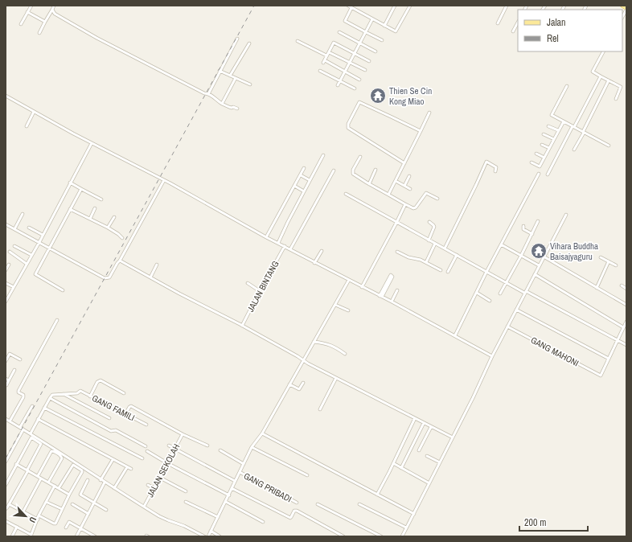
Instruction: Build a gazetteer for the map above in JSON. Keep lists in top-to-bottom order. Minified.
{"streets":{"street":["JALAN BINTANG","GANG MAHONI","GANG FAMILI","JALAN SEKOLAH","GANG PRIBADI"]},"places":{"temple":["Thien Se Cin Kong Miao","Vihara Buddha Baisajyaguru"]},"legend":["Jalan","Rel"],"scale_bar":"200 m","north":"bottom right"}
